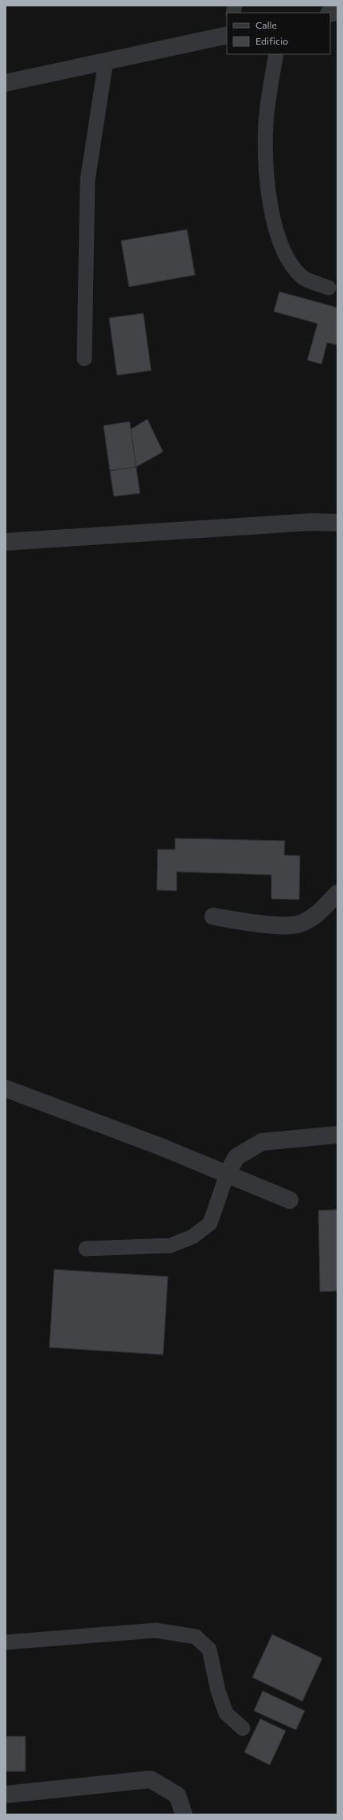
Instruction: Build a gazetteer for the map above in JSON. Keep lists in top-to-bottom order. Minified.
{"legend":["Calle","Edificio"]}
